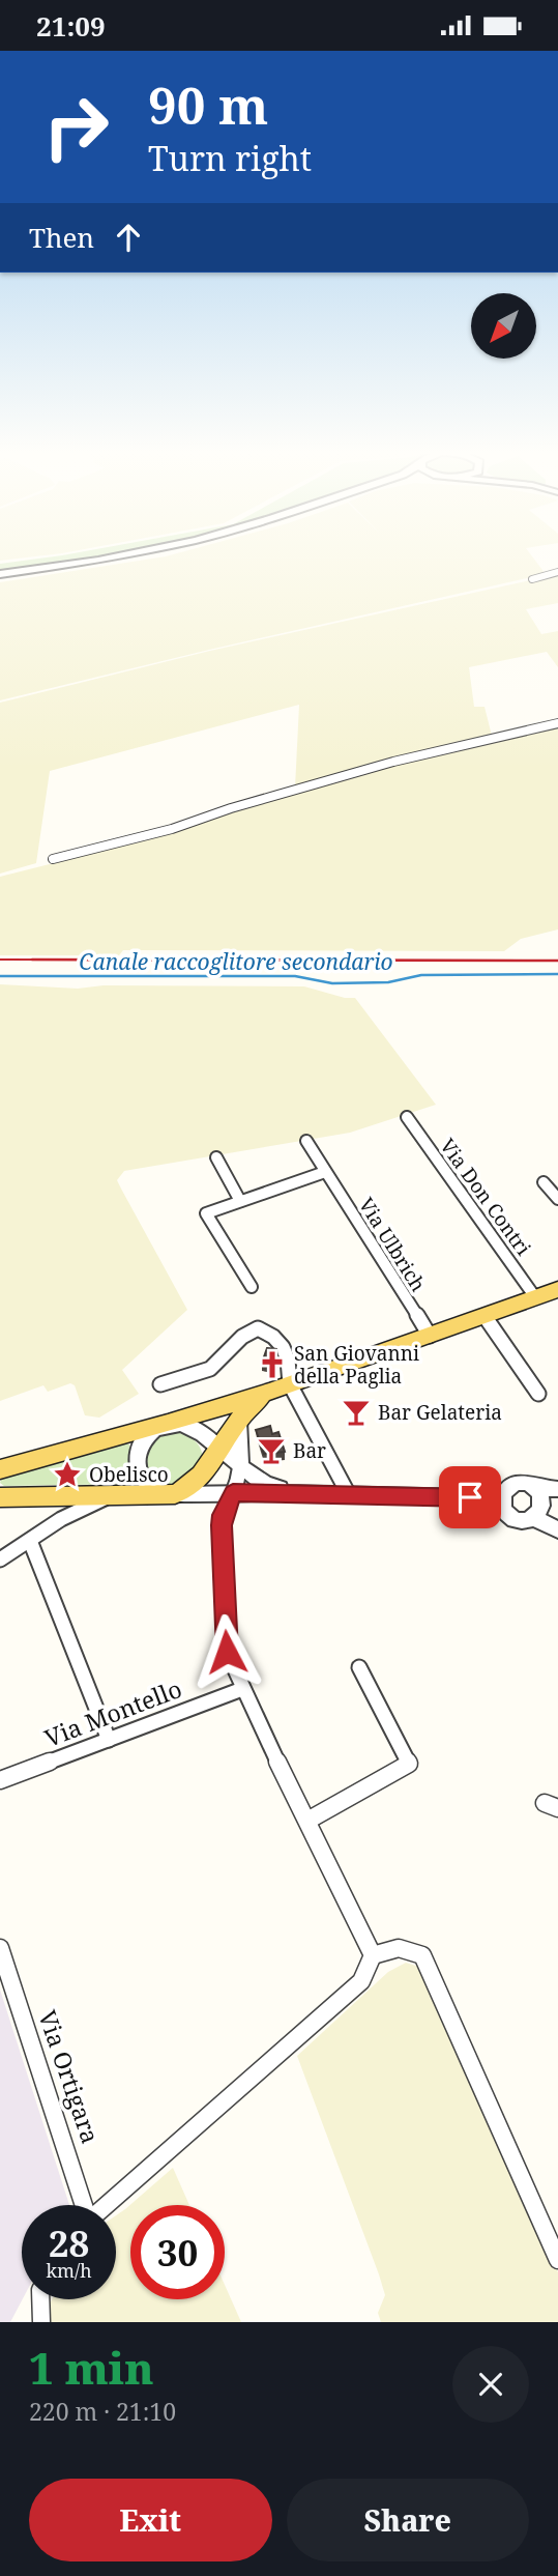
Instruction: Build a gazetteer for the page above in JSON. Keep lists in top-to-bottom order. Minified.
{"streets":{"street":["Via Don Contri","Via Ulbrich","Via Montello","Via Ortigara"]},"water":["Canale raccoglitore secondario"],"places":{"church":["San Giovanni della Paglia"],"bar":["Bar Gelateria","Bar"],"place":["Obelisco"]},"north":"bottom left","page":{"status":"21:09","turn":["90 m","Turn right"],"then":"Then","speed":"28 km/h","limit":"30","heading":["1 min","220 m · 21:10"],"buttons":["Exit","Share"]}}
